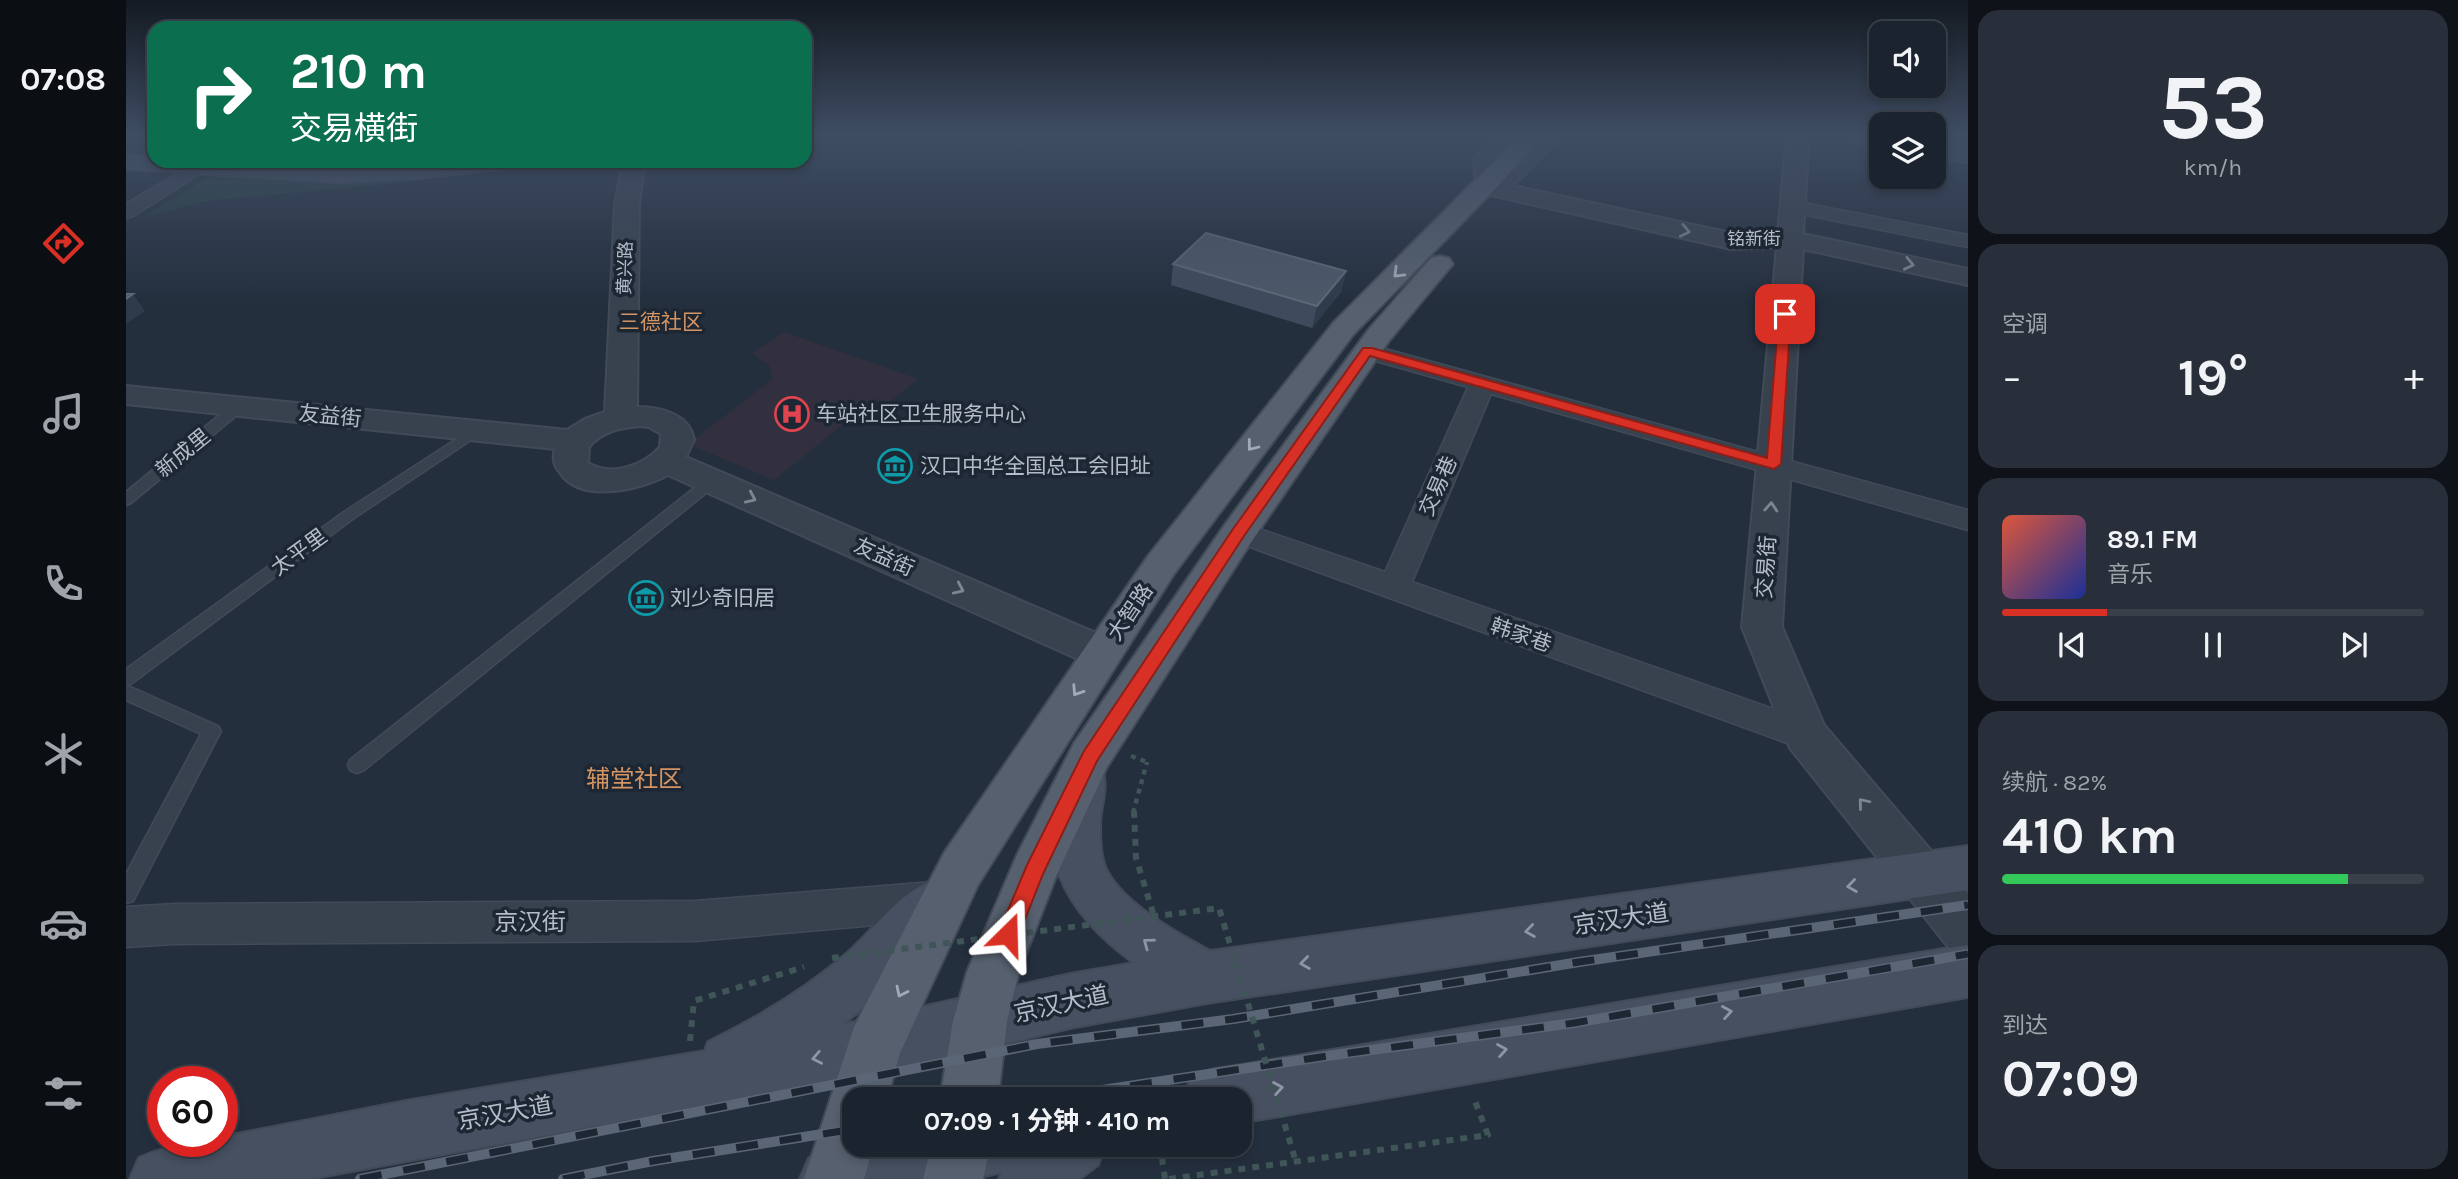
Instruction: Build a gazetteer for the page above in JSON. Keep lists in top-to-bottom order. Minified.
{"streets":{"main road":["大智路","京汉大道"],"street":["铭新街","黄兴路","友益街","交易巷","交易街","韩家巷","京汉街"],"lane":["新成里","太平里"]},"crossings":[["铭新街","交易街"],["黄兴路","友益街"],["友益街","新成里"],["友益街","太平里"],["友益街","大智路"],["交易巷","韩家巷"],["交易街","韩家巷"],["交易街","京汉大道"],["大智路","韩家巷"],["大智路","京汉大道"]],"one_way":["友益街","交易街"],"districts":["三德社区","辅堂社区"],"places":{"hospital":["车站社区卫生服务中心"],"museum":["汉口中华全国总工会旧址","刘少奇旧居"]},"page":{"tabs":"07:08","tile":[["53","km/h"],"空调",["续航 · 82%","410 km"],["到达","07:09"]],"turn":["210 m","交易横街"],"heat":["−","19°","+"],"song":["89.1 FM","音乐"],"limit":"60","trip":"07:09 · 1 分钟 · 410 m"}}
